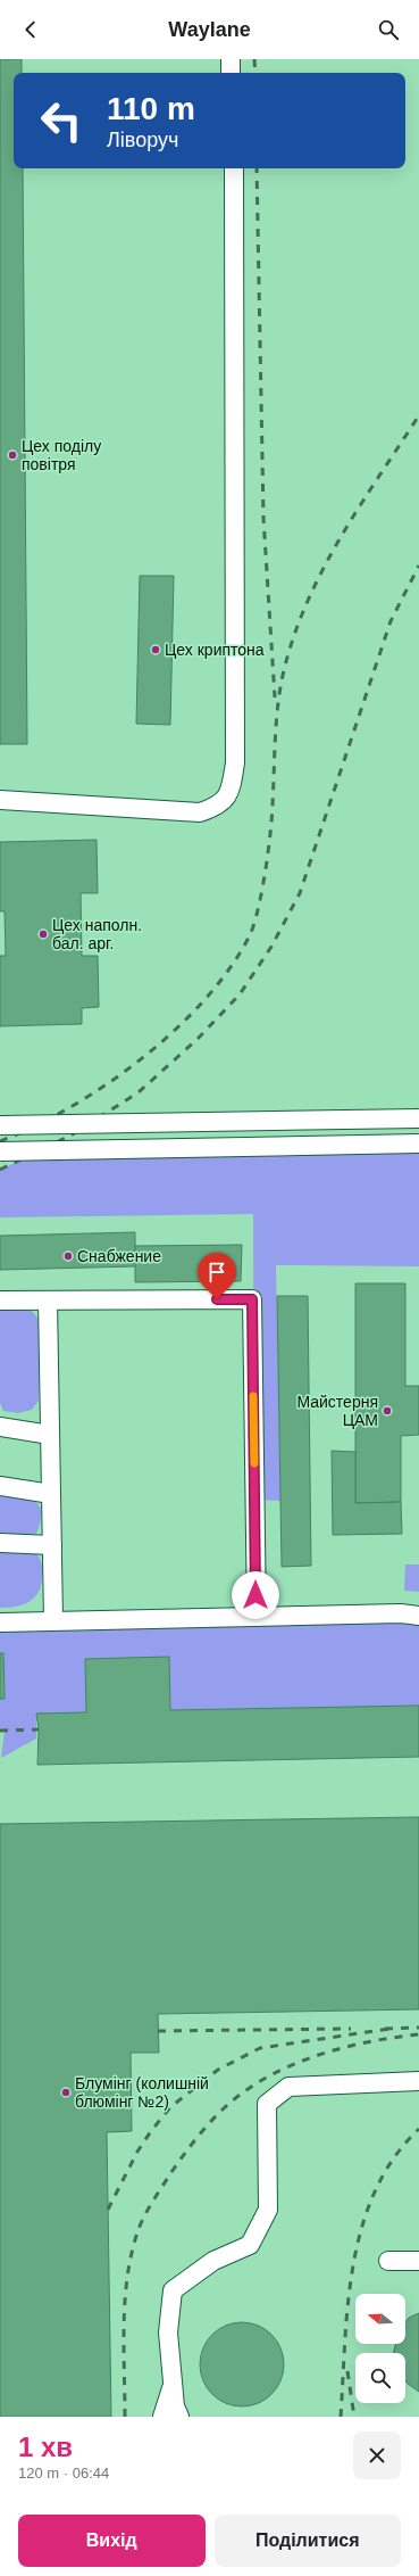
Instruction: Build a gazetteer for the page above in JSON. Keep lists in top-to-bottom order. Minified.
{"places":["Цех поділу повітря","Цех криптона","Цех наполн. бал. арг.","Снабжение","Майстерня ЦАМ","Блумінг (колишній блюмінг №2)"],"north":"left","page":{"header":"Waylane","turn":["110 m","Ліворуч"],"heading":["1 хв","120 m · 06:44"],"buttons":["Вихід","Поділитися"]}}
